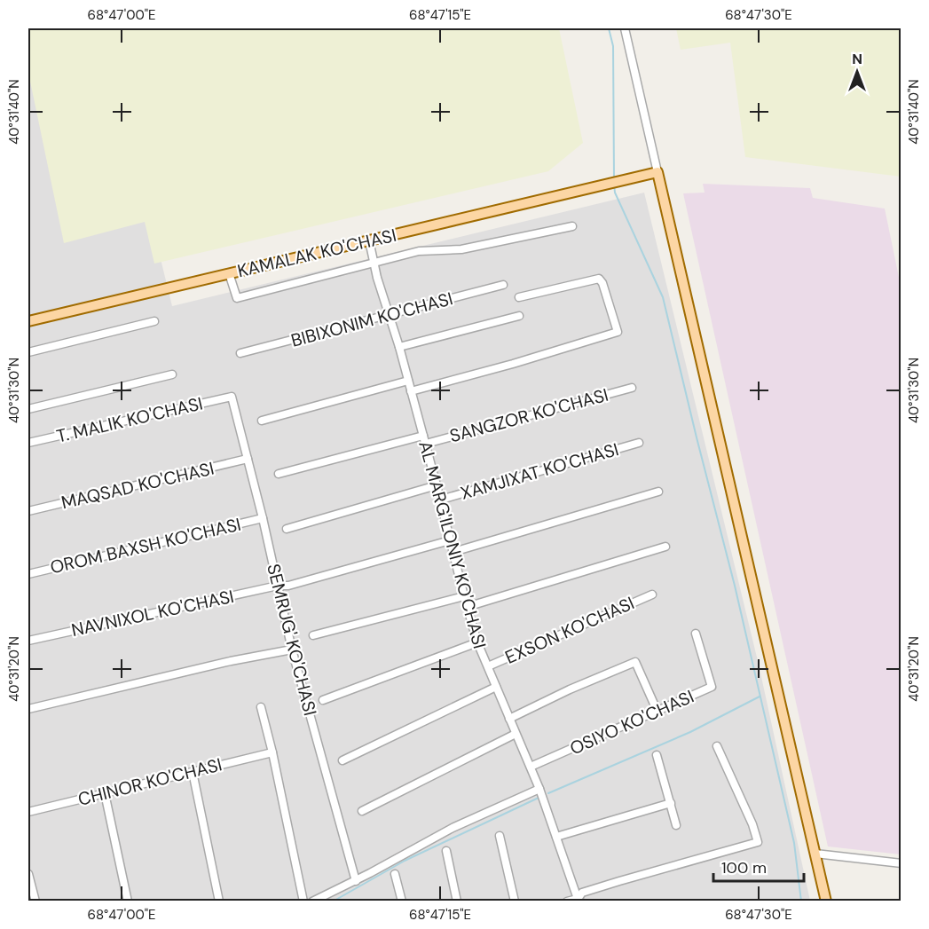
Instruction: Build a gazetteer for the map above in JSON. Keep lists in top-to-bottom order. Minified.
{"streets":{"main road":["KAMALAK KO'CHASI"],"street":["BIBIXONIM KO'CHASI","SANGZOR KO'CHASI","T. MALIK KO'CHASI","XAMJIXAT KO'CHASI","MAQSAD KO'CHASI","AL MARG'ILONIY KO'CHASI","OROM BAXSH KO'CHASI","NAVNIXOL KO'CHASI","EXSON KO'CHASI","SEMRUG' KO'CHASI","OSIYO KO'CHASI","CHINOR KO'CHASI"]},"crossings":[["KAMALAK KO'CHASI","AL MARG'ILONIY KO'CHASI"],["BIBIXONIM KO'CHASI","AL MARG'ILONIY KO'CHASI"],["SANGZOR KO'CHASI","AL MARG'ILONIY KO'CHASI"],["T. MALIK KO'CHASI","SEMRUG' KO'CHASI"],["XAMJIXAT KO'CHASI","AL MARG'ILONIY KO'CHASI"],["MAQSAD KO'CHASI","SEMRUG' KO'CHASI"],["AL MARG'ILONIY KO'CHASI","NAVNIXOL KO'CHASI"],["AL MARG'ILONIY KO'CHASI","EXSON KO'CHASI"],["AL MARG'ILONIY KO'CHASI","OSIYO KO'CHASI"],["OROM BAXSH KO'CHASI","SEMRUG' KO'CHASI"],["NAVNIXOL KO'CHASI","SEMRUG' KO'CHASI"]],"scale_bar":"100 m","north":"top","coordinates":["68°47'00\"E","68°47'15\"E","68°47'30\"E","40°31'40\"N","40°31'30\"N","40°31'20\"N"]}
